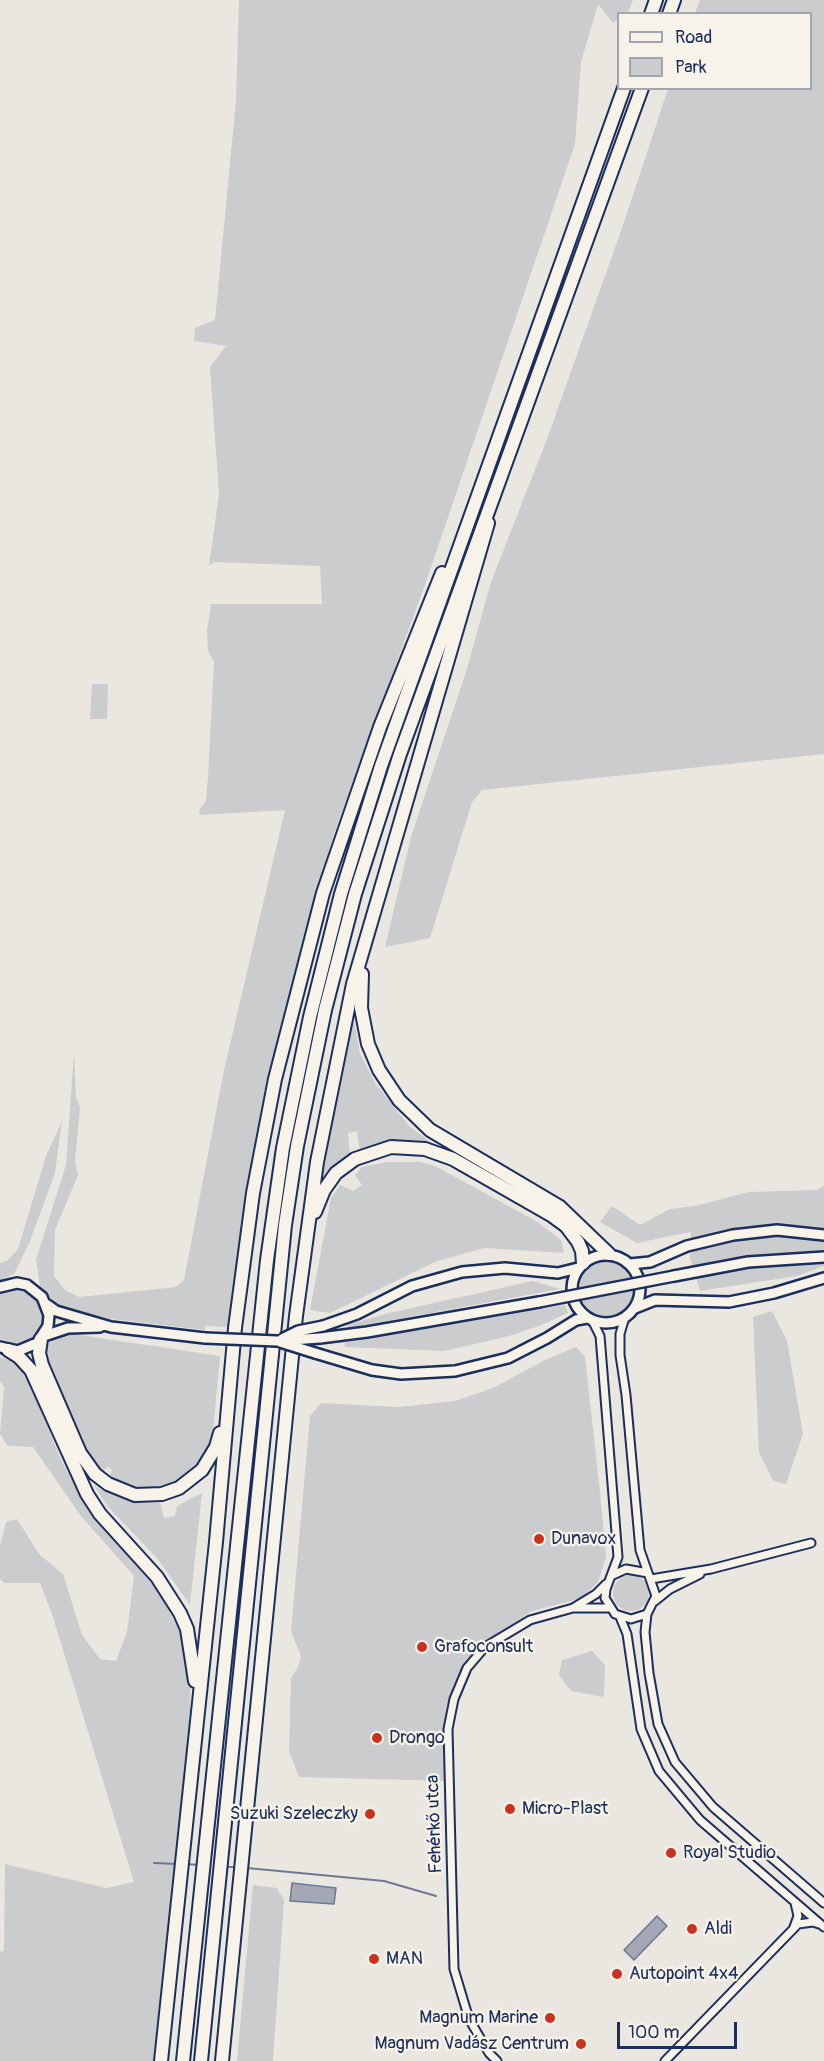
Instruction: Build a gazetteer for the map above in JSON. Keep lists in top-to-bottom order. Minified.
{"streets":{"street":["Fehérkő utca"]},"places":["Dunavox","Grafoconsult","Drongo","Micro-Plast","Suzuki Szeleczky","Royal Studio","Aldi","MAN","Autopoint 4x4","Magnum Marine","Magnum Vadász Centrum"],"legend":["Road","Park"],"scale_bar":"100 m"}
